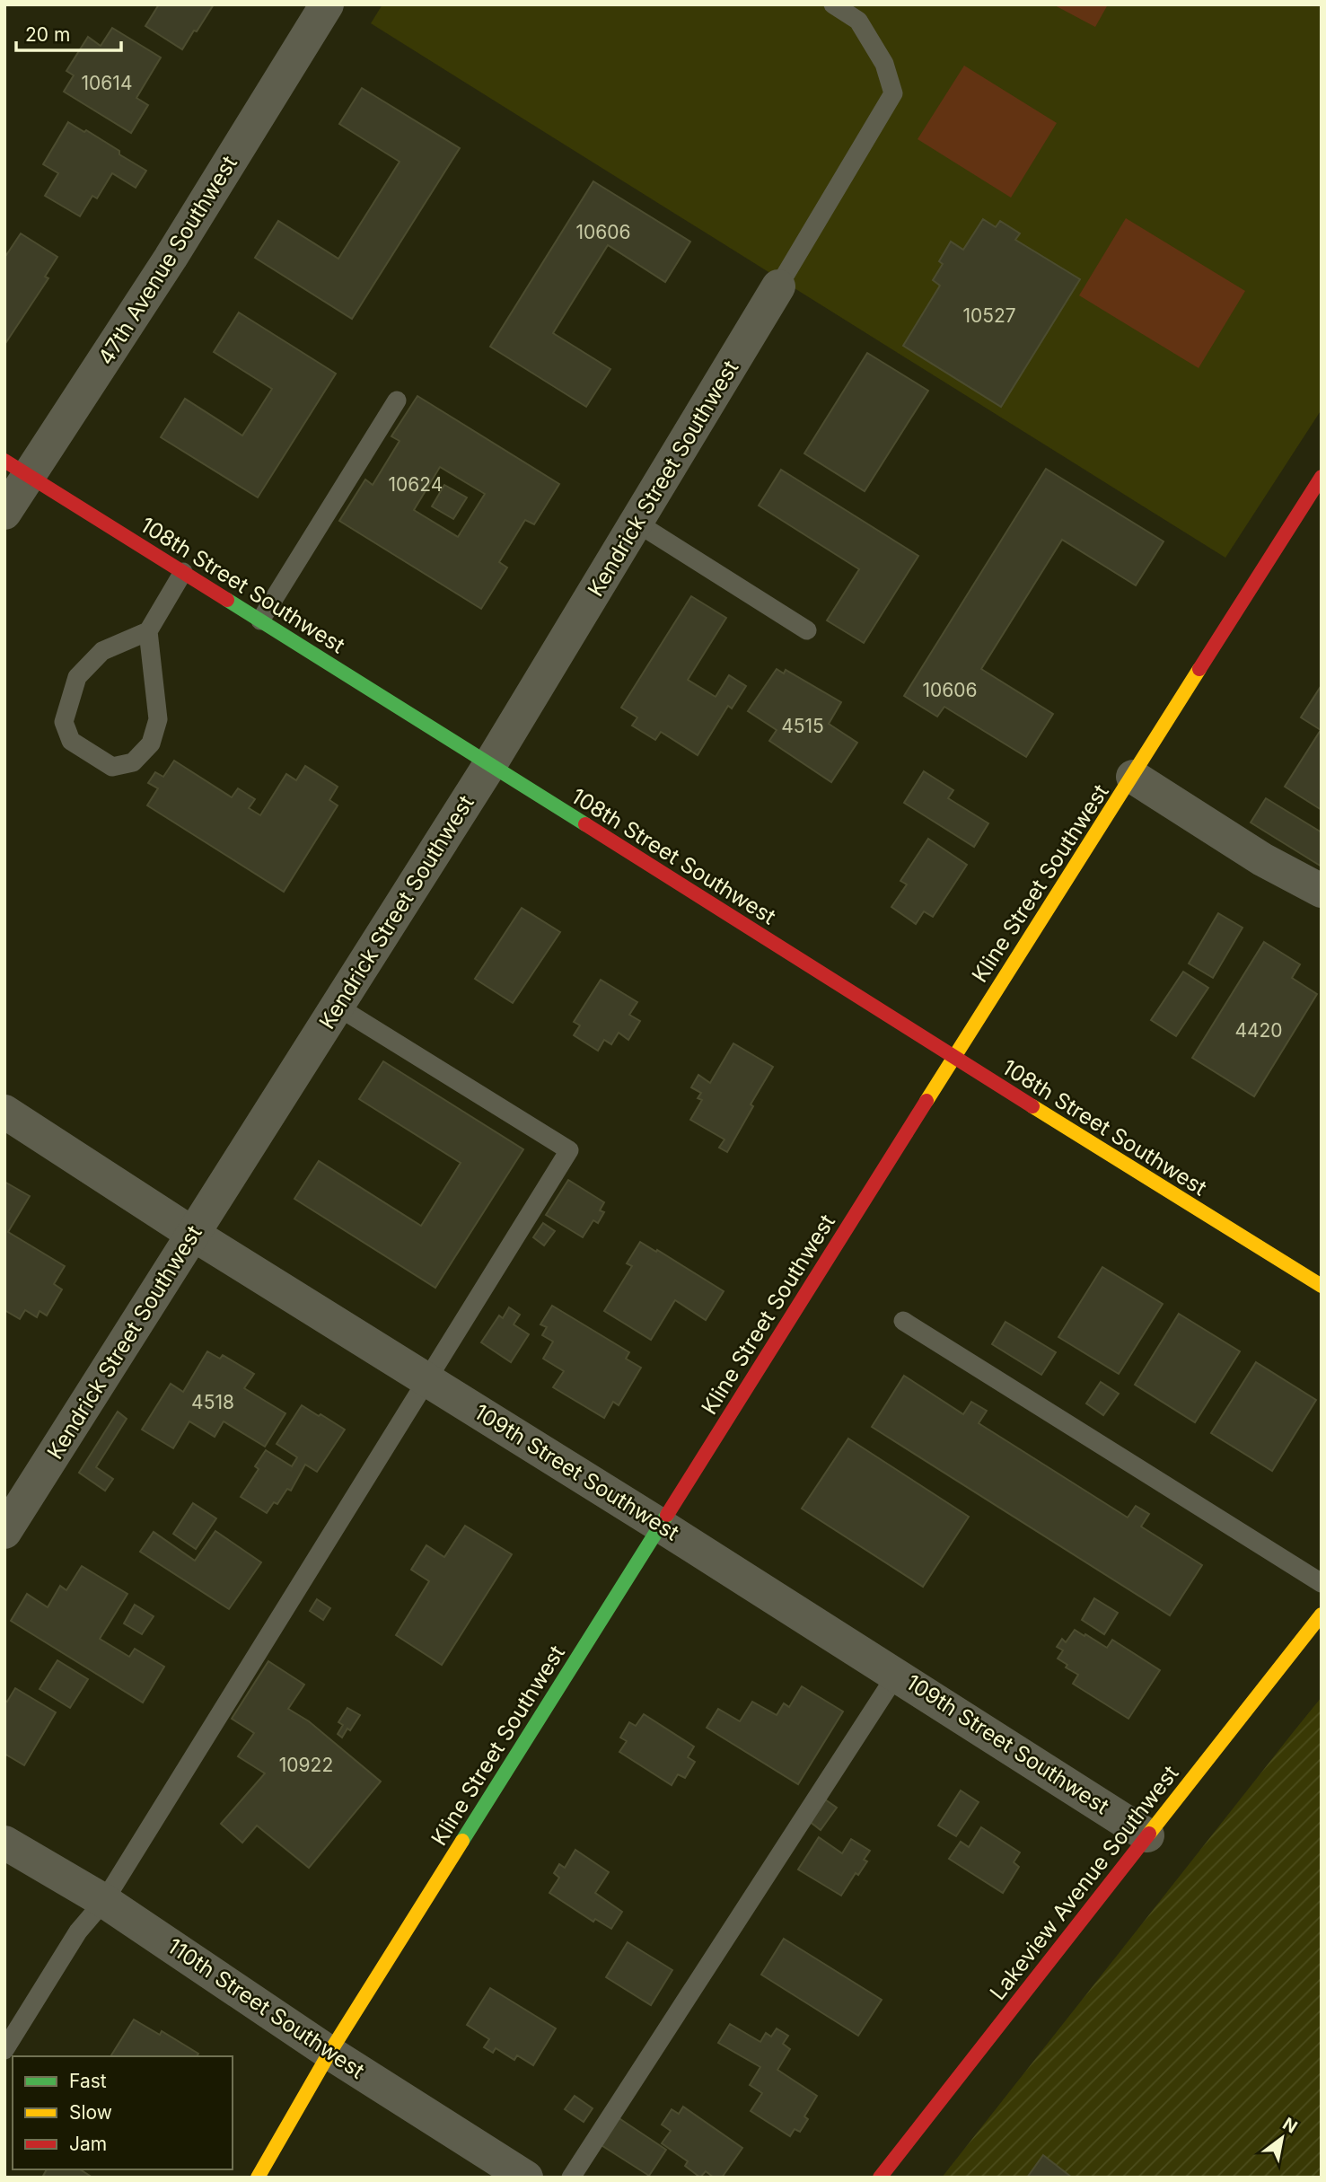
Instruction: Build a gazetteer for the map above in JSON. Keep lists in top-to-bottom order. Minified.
{"streets":{"street":["47th Avenue Southwest","Kendrick Street Southwest","108th Street Southwest","Kline Street Southwest","109th Street Southwest","Lakeview Avenue Southwest","110th Street Southwest"]},"crossings":[["47th Avenue Southwest","108th Street Southwest"],["Kendrick Street Southwest","108th Street Southwest"],["Kendrick Street Southwest","109th Street Southwest"],["108th Street Southwest","Kline Street Southwest"],["Kline Street Southwest","109th Street Southwest"],["Kline Street Southwest","110th Street Southwest"],["109th Street Southwest","Lakeview Avenue Southwest"]],"house_numbers":["10614","10606","10527","10624","10606","4515","4420","4518","10922"],"legend":["Fast","Slow","Jam"],"scale_bar":"20 m","north":"top right"}
